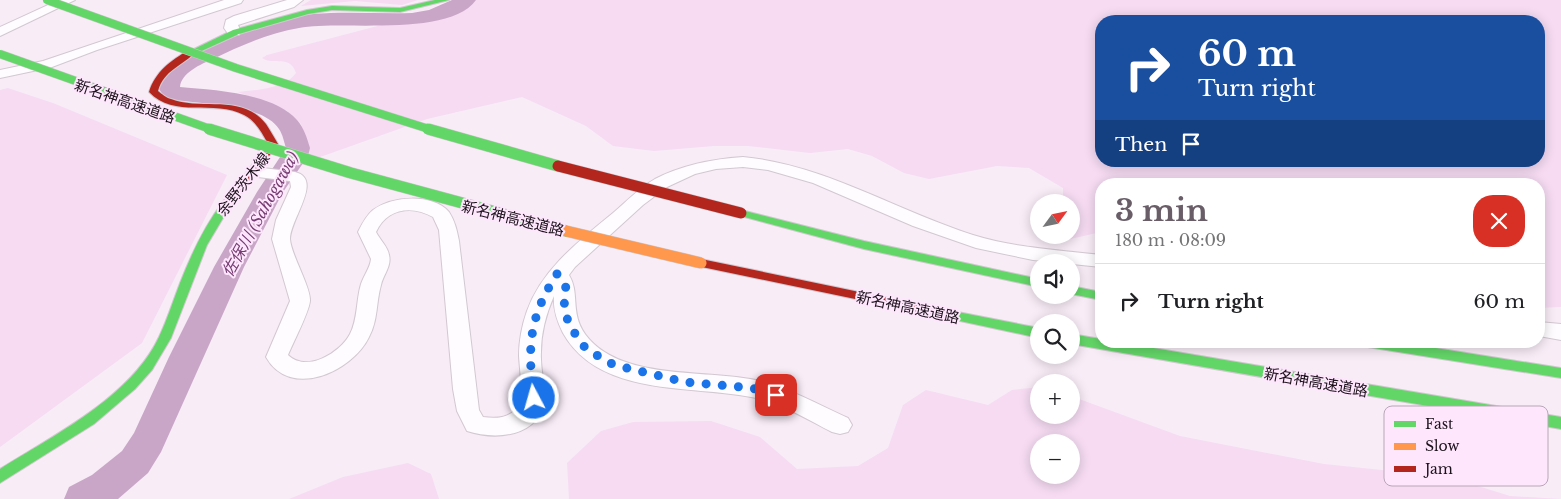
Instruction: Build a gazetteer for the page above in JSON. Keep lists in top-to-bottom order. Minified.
{"streets":{"main road":["新名神高速道路","余野茨木線"]},"water":["佐保川 (Sahogawa)"],"legend":["Fast","Slow","Jam"],"north":"top right","page":{"turn":["60 m","Turn right"],"then":"Then","heading":["3 min","180 m · 08:09"],"map_buttons":["+","−"],"list":[{"name":"Turn right","value":"60 m"}]}}
